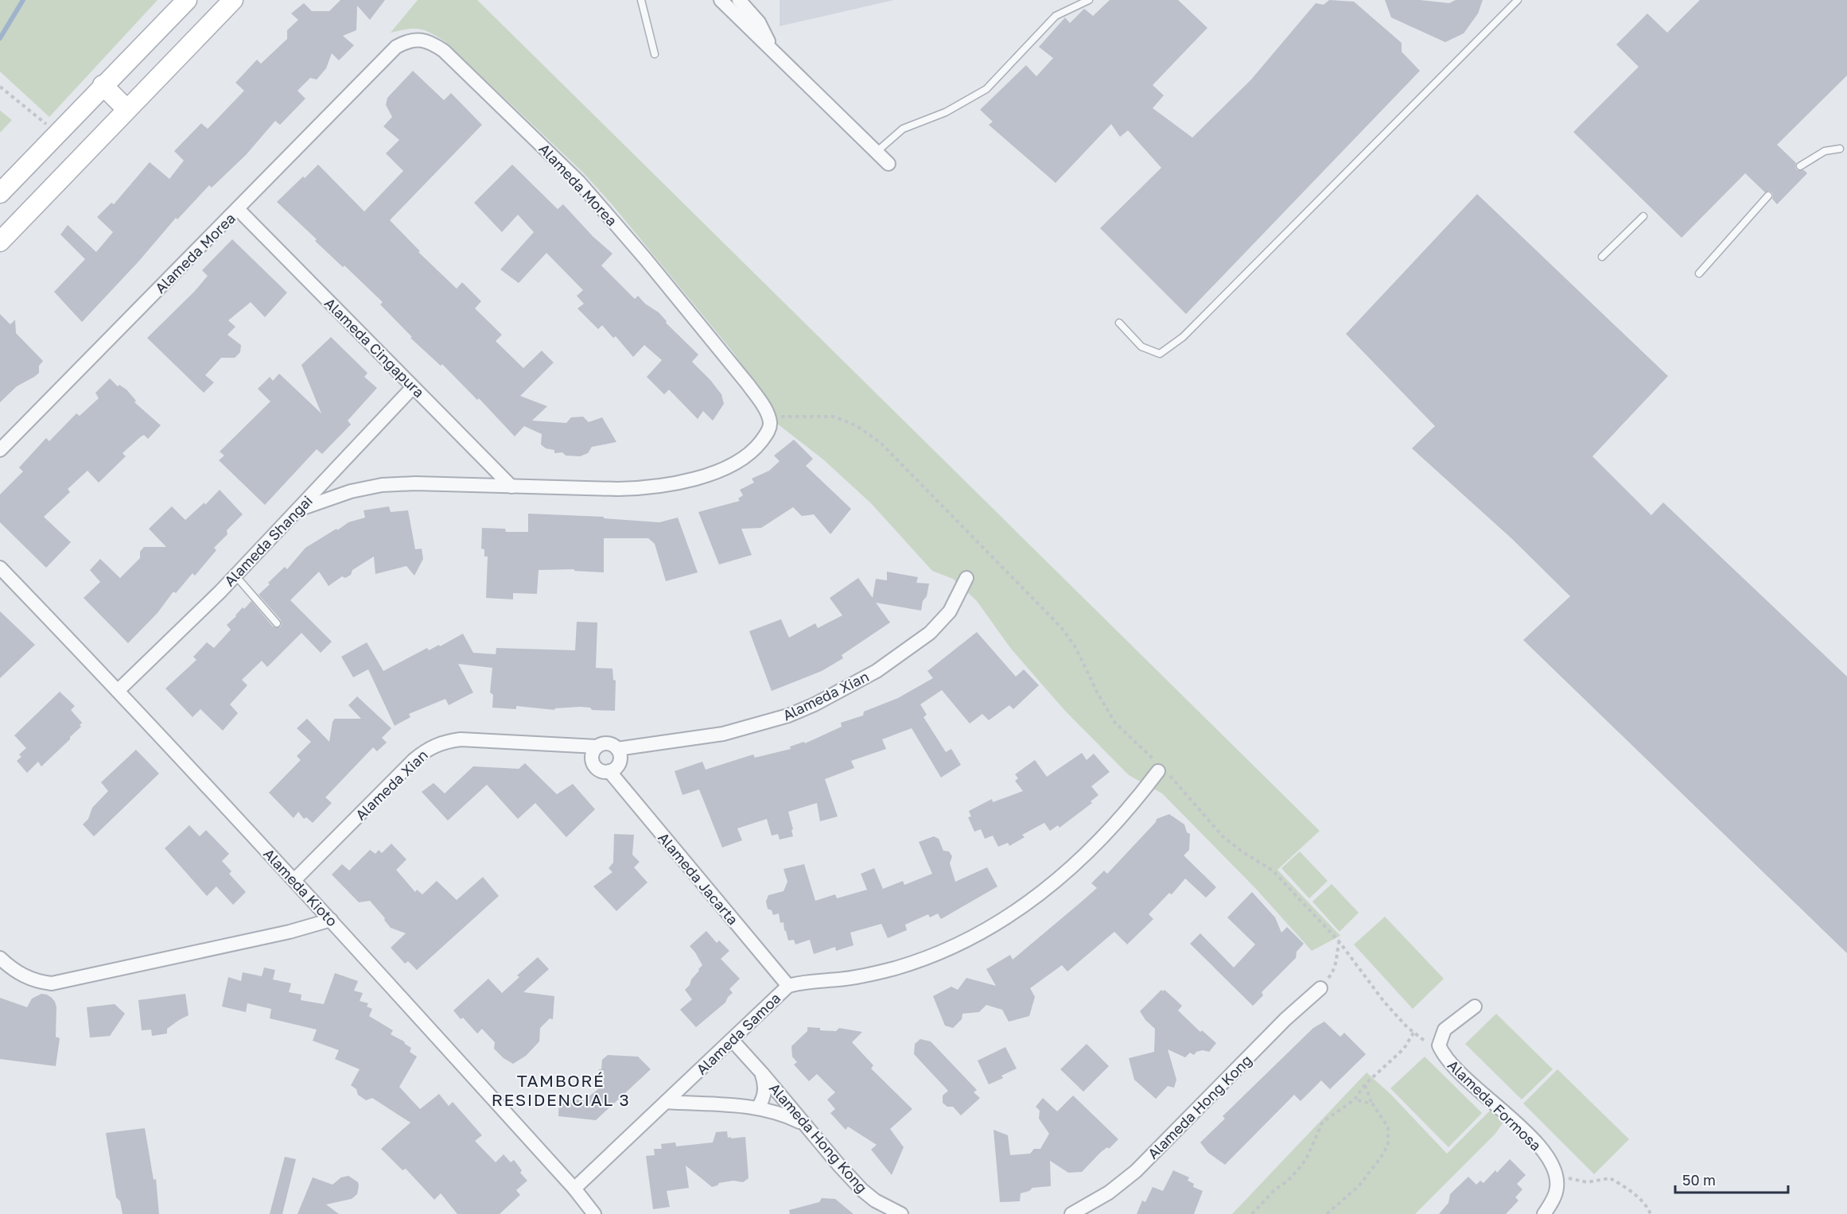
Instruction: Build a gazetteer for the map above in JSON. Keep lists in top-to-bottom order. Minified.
{"streets":{"street":["Alameda Morea","Alameda Cingapura","Alameda Shangai","Alameda Xian","Alameda Jacarta","Alameda Kioto","Alameda Samoa","Alameda Formosa","Alameda Hong Kong"]},"crossings":[["Alameda Morea","Alameda Cingapura"],["Alameda Cingapura","Alameda Shangai"],["Alameda Shangai","Alameda Kioto"],["Alameda Xian","Alameda Jacarta"],["Alameda Xian","Alameda Kioto"],["Alameda Jacarta","Alameda Samoa"],["Alameda Kioto","Alameda Samoa"],["Alameda Samoa","Alameda Hong Kong"]],"districts":["TAMBORÉ RESIDENCIAL 3"],"scale_bar":"50 m"}
